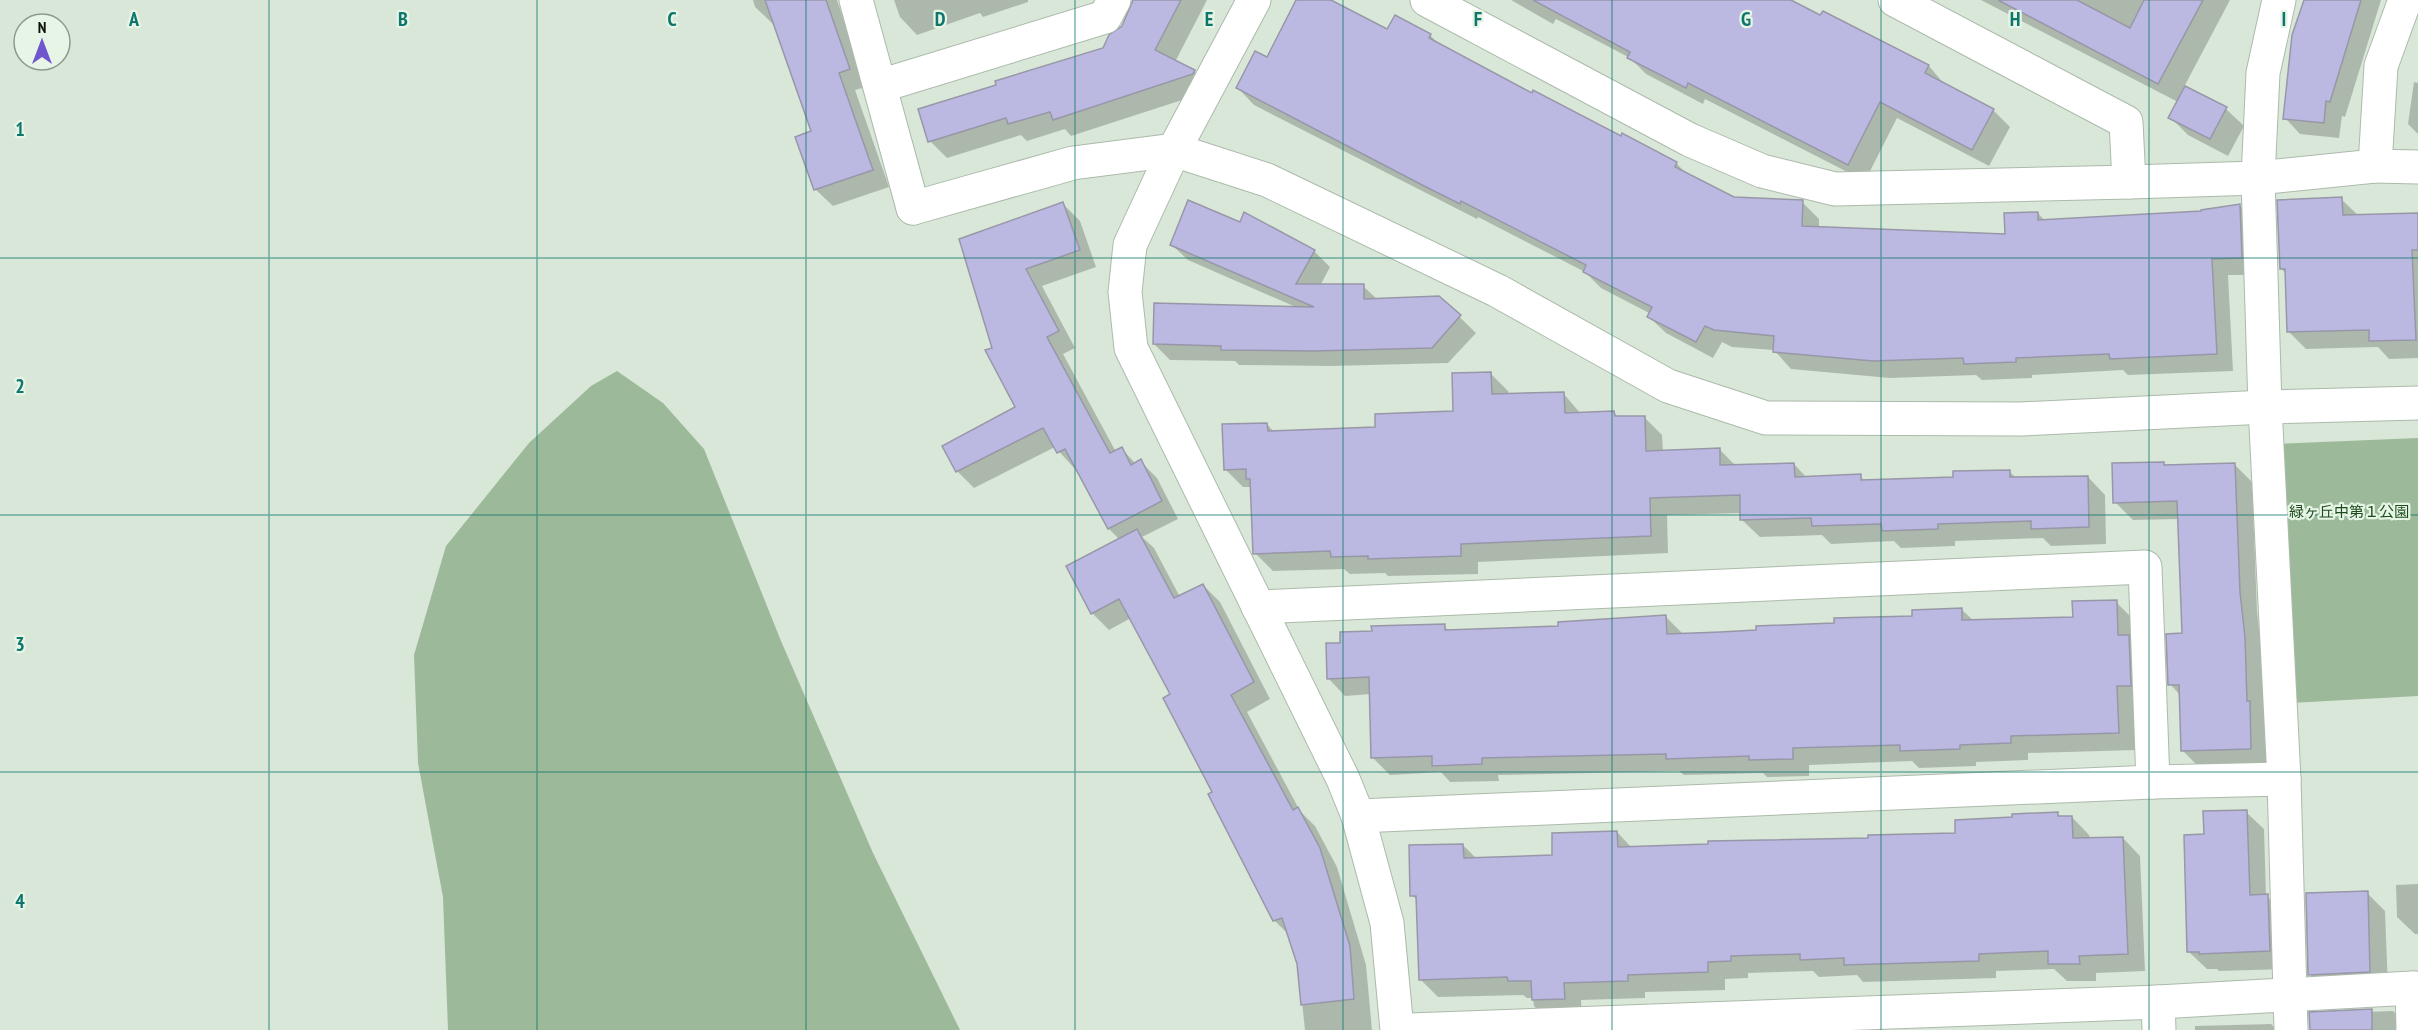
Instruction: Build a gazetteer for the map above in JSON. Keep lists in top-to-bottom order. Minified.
{"parks":["緑ヶ丘中第１公園"],"north":"top","grid":{"columns":["A","B","C","D","E","F","G","H","I"],"rows":["1","2","3","4"]}}
